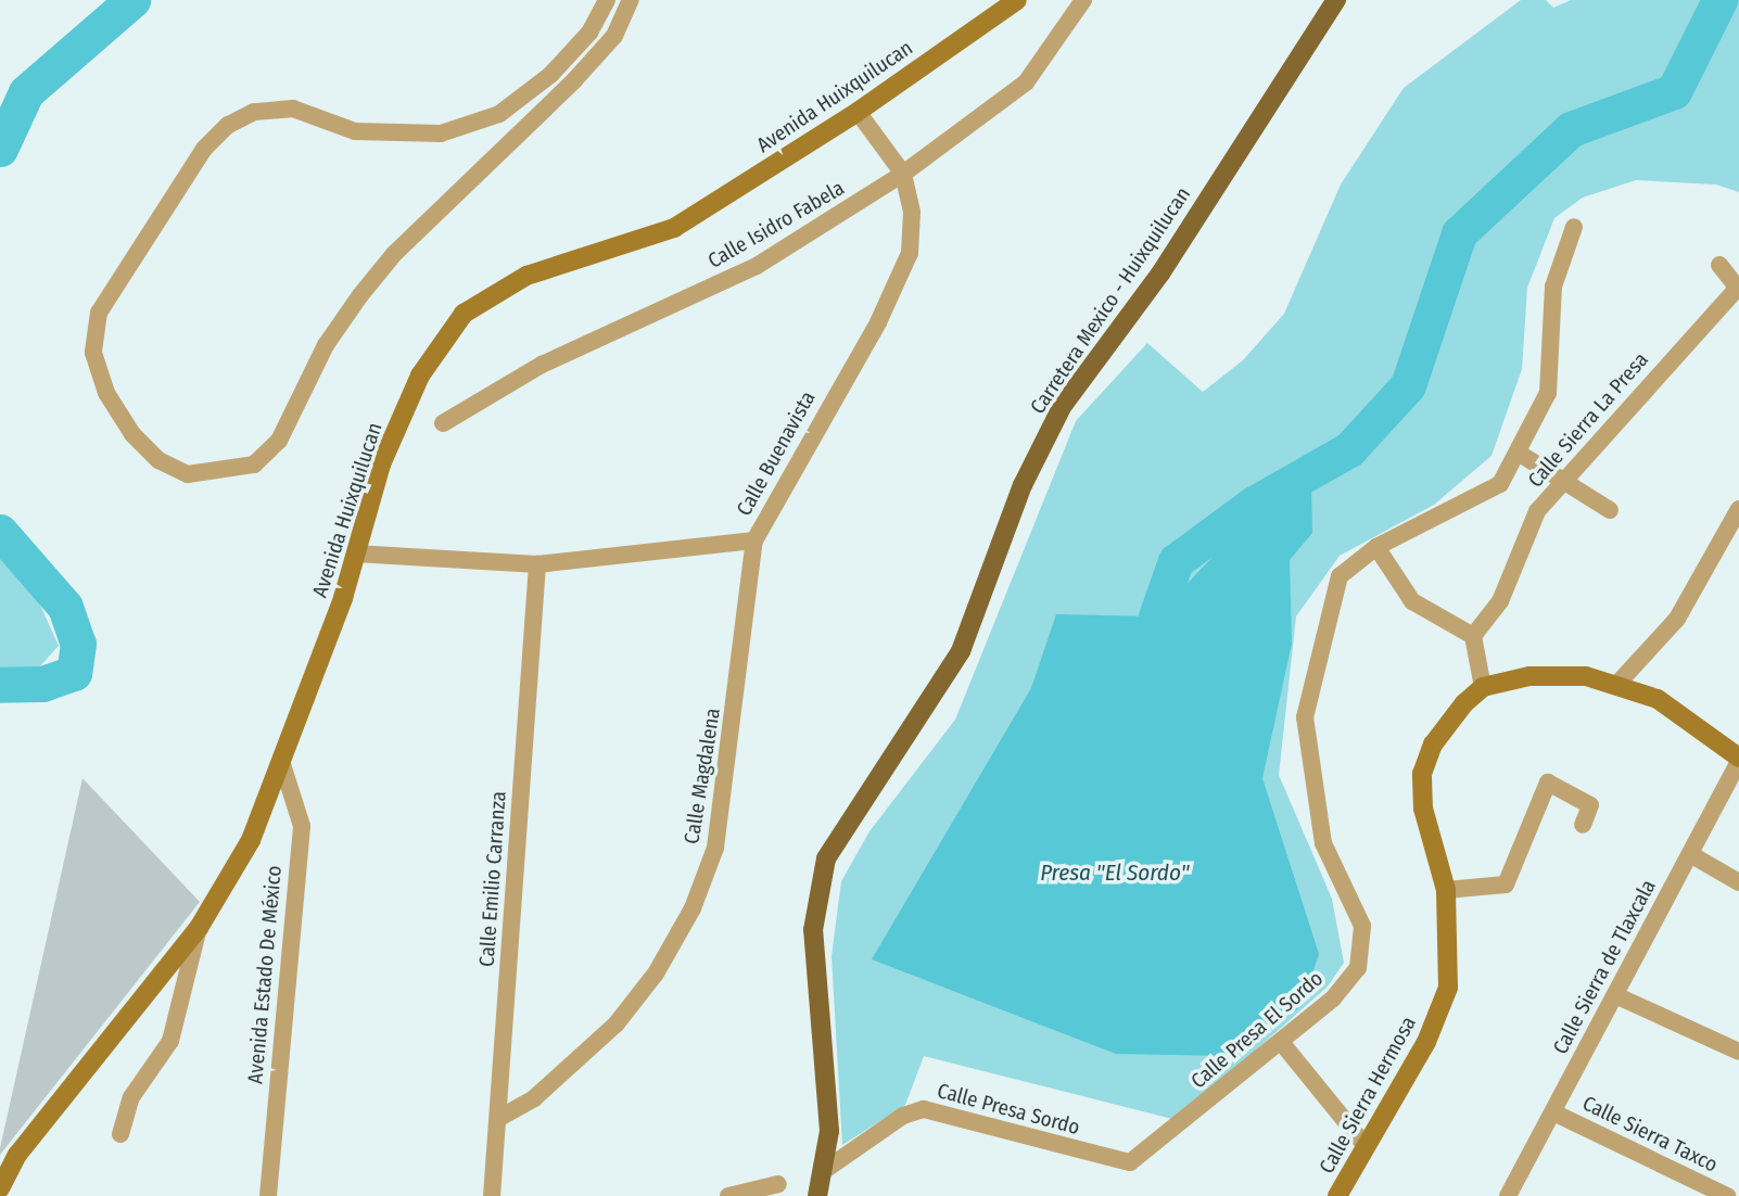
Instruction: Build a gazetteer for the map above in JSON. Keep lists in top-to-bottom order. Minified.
{"streets":{"main road":["Carretera Mexico - Huixquilucan"],"street":["Avenida Huixquilucan","Calle Isidro Fabela","Calle Sierra La Presa","Calle Buenavista","Calle Magdalena","Calle Emilio Carranza","Calle Sierra de Tlaxcala","Avenida Estado De México","Calle Presa El Sordo","Calle Sierra Hermosa","Calle Presa Sordo","Calle Sierra Taxco"]},"crossings":[["Avenida Huixquilucan","Calle Buenavista"],["Avenida Huixquilucan","Avenida Estado De México"],["Calle Isidro Fabela","Calle Buenavista"],["Carretera Mexico - Huixquilucan","Calle Presa Sordo"],["Calle Buenavista","Calle Magdalena"],["Calle Buenavista","Calle Emilio Carranza"],["Calle Magdalena","Calle Emilio Carranza"],["Calle Sierra de Tlaxcala","Calle Sierra Taxco"],["Calle Presa El Sordo","Calle Presa Sordo"]],"water":["Presa \"El Sordo\""]}
